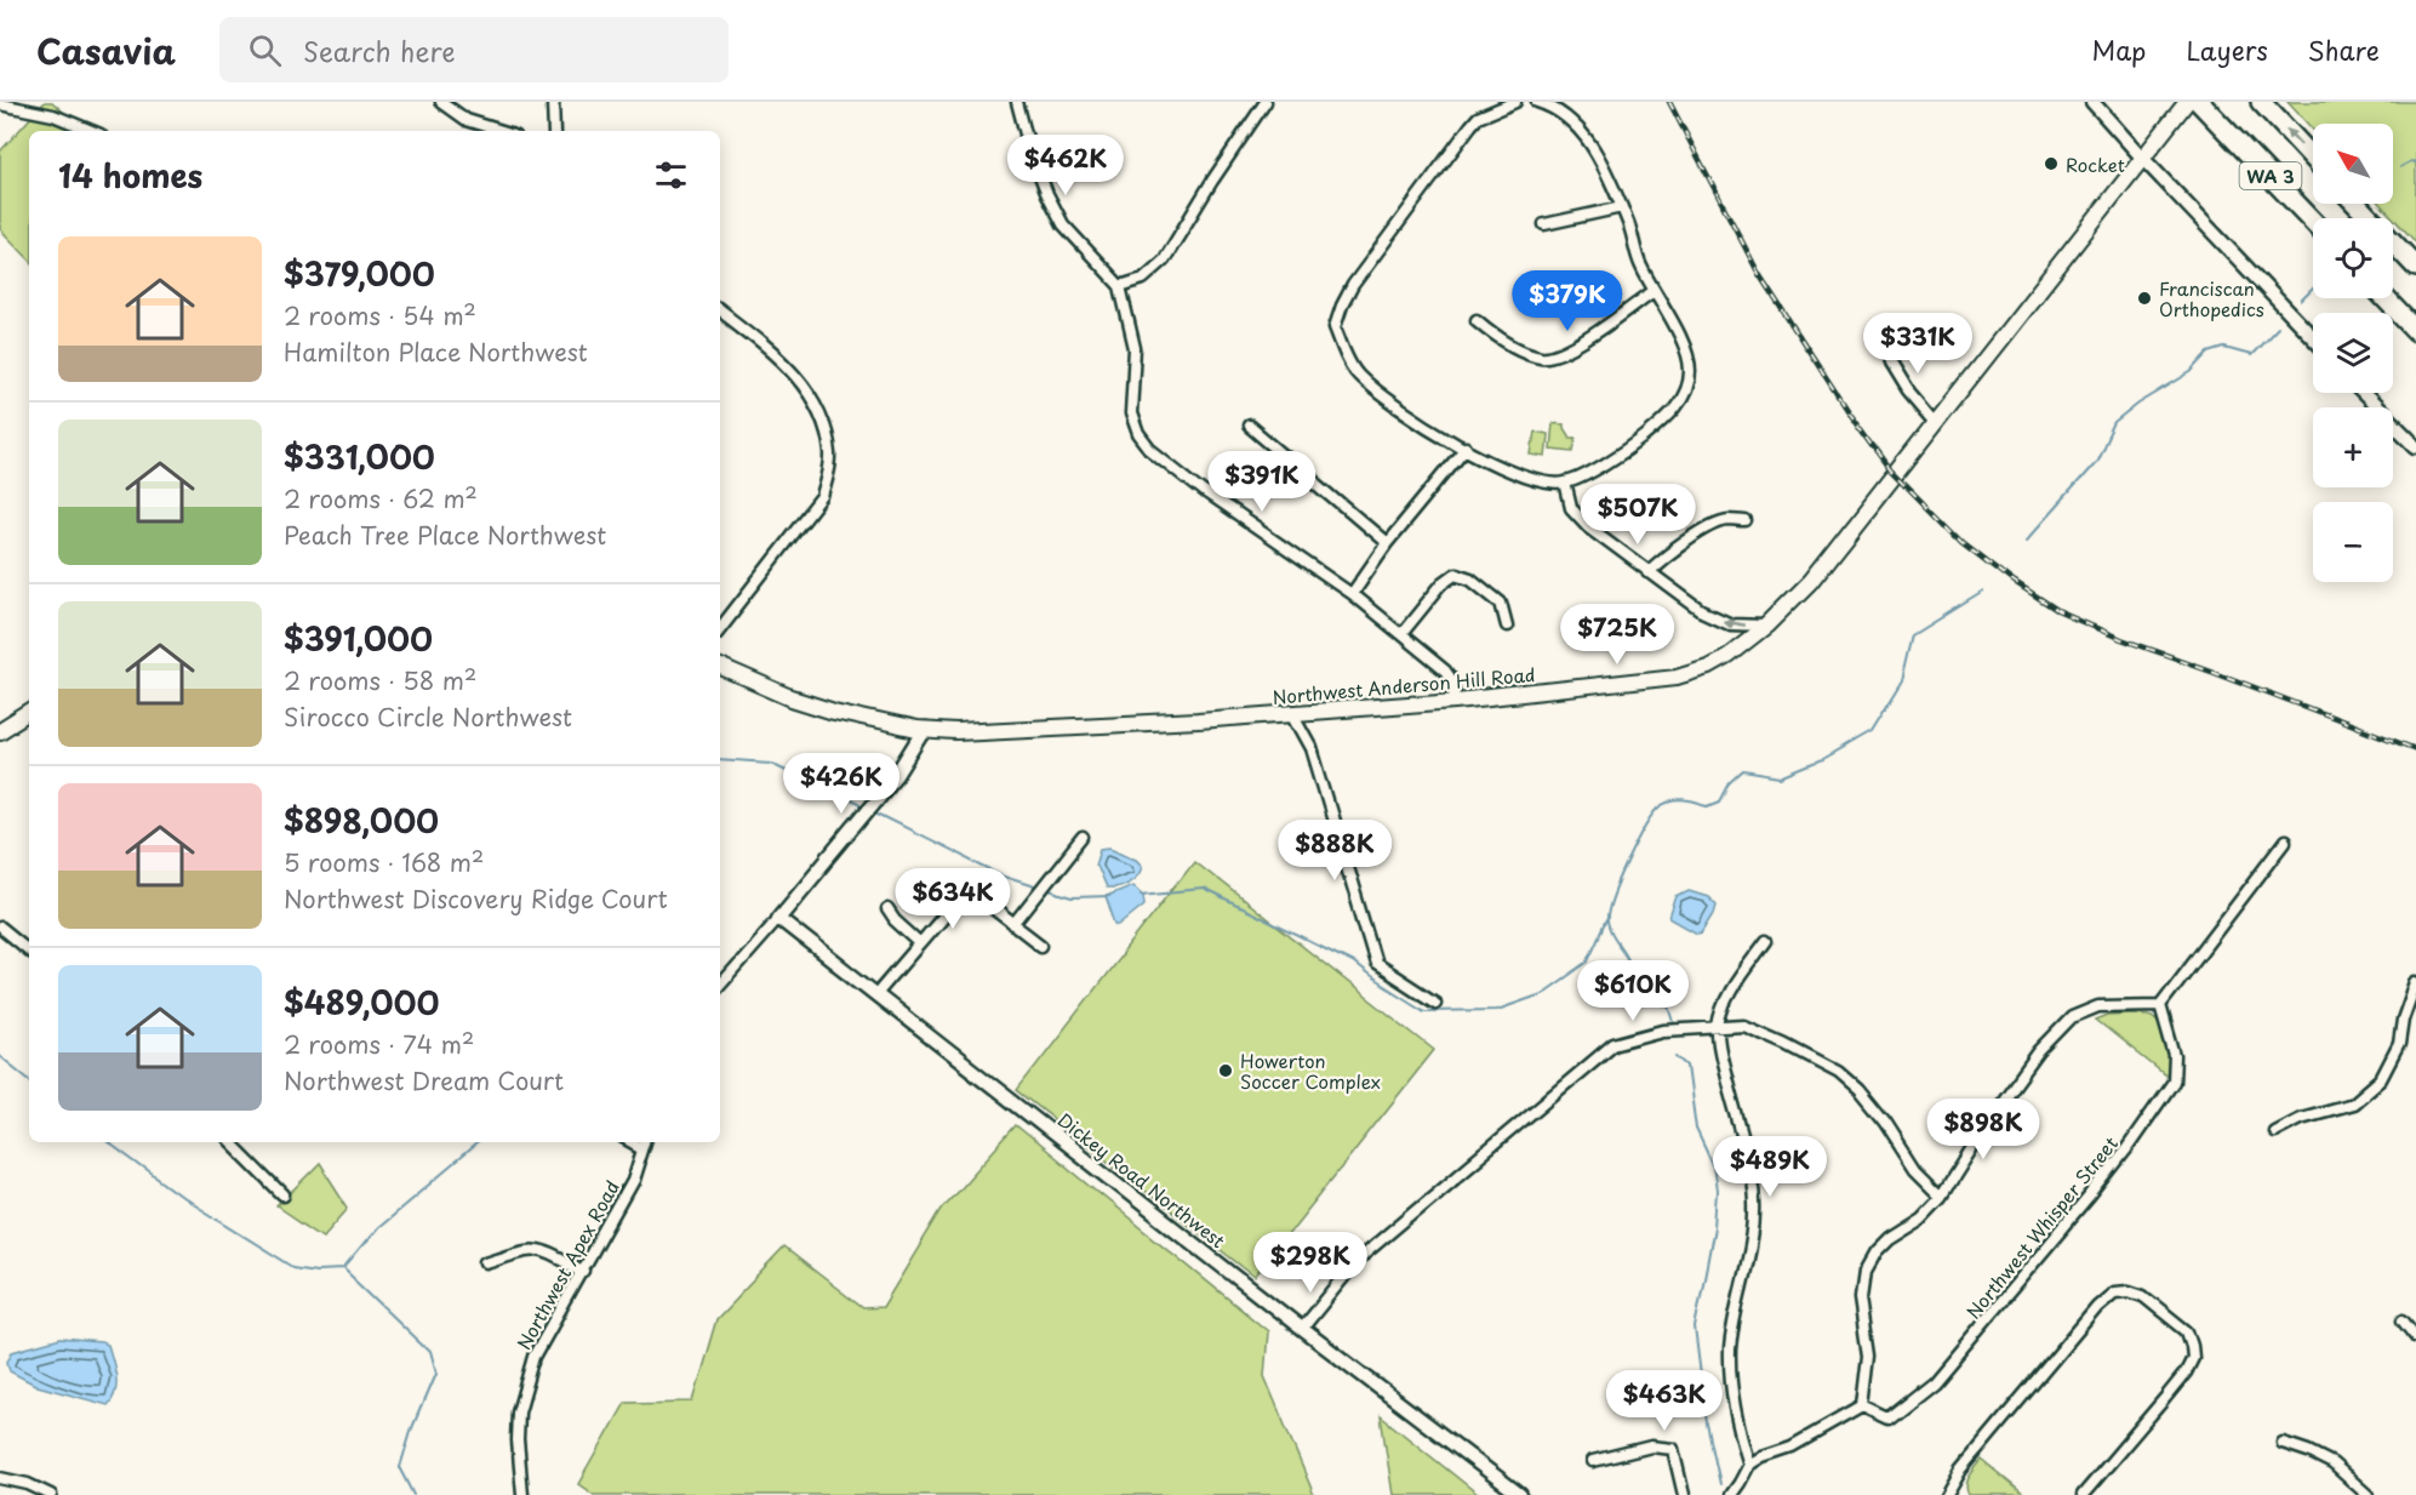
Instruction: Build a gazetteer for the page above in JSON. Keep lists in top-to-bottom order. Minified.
{"streets":{"highway":["WA 3"],"main road":["Northwest Anderson Hill Road"],"street":["Dickey Road Northwest","Northwest Whisper Street","Northwest Apex Road"]},"places":["Rocket","Franciscan Orthopedics","Howerton Soccer Complex"],"north":"top left","page":{"header":"Casavia","search":"Search here","nav":["Map","Layers","Share"],"map_buttons":["+","−"],"heading":"14 homes","price":["$462K","$379K","$331K","$391K","$507K","$725K","$426K","$888K","$634K","$610K","$898K","$489K","$298K","$463K"],"list":[{"name":"$379,000","note":"2 rooms · 54 m² · Hamilton Place Northwest"},{"name":"$331,000","note":"2 rooms · 62 m² · Peach Tree Place Northwest"},{"name":"$391,000","note":"2 rooms · 58 m² · Sirocco Circle Northwest"},{"name":"$898,000","note":"5 rooms · 168 m² · Northwest Discovery Ridge Court"},{"name":"$489,000","note":"2 rooms · 74 m² · Northwest Dream Court"}]}}
